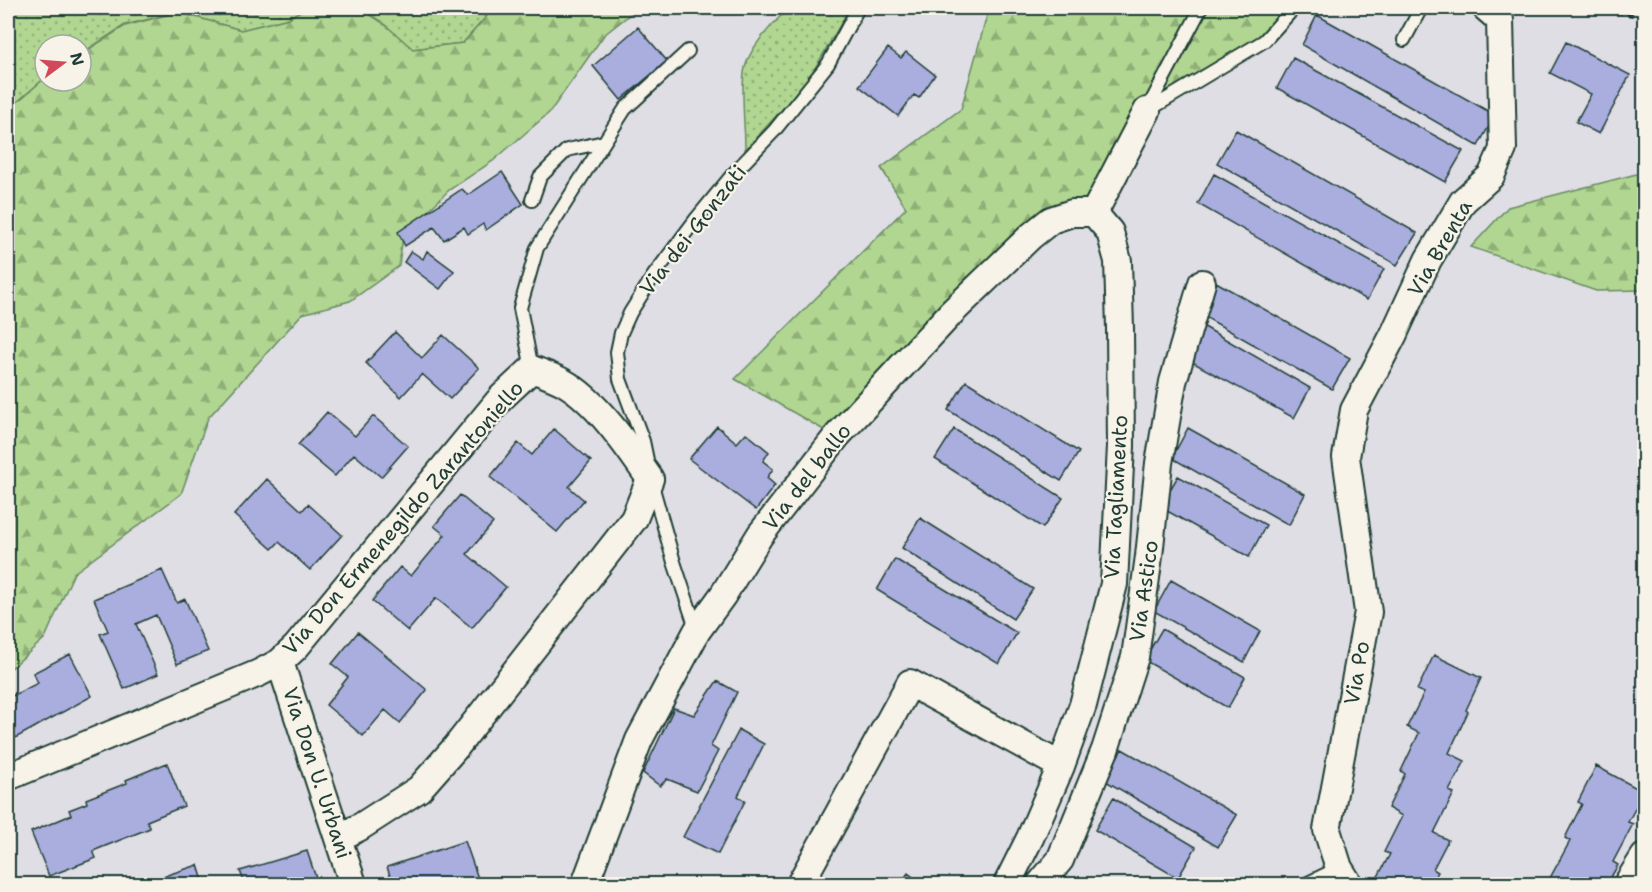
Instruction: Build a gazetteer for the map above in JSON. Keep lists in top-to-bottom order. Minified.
{"streets":{"street":["Via dei Gonzati","Via Brenta","Via del ballo","Via Tagliamento","Via Don Ermenegildo Zarantoniello","Via Astico","Via Po","Via Don U. Urbani"]},"crossings":[["Via dei Gonzati","Via del ballo"],["Via dei Gonzati","Via Don Ermenegildo Zarantoniello"],["Via Brenta","Via Po"],["Via del ballo","Via Tagliamento"],["Via Don Ermenegildo Zarantoniello","Via Don U. Urbani"]],"north":"right"}
